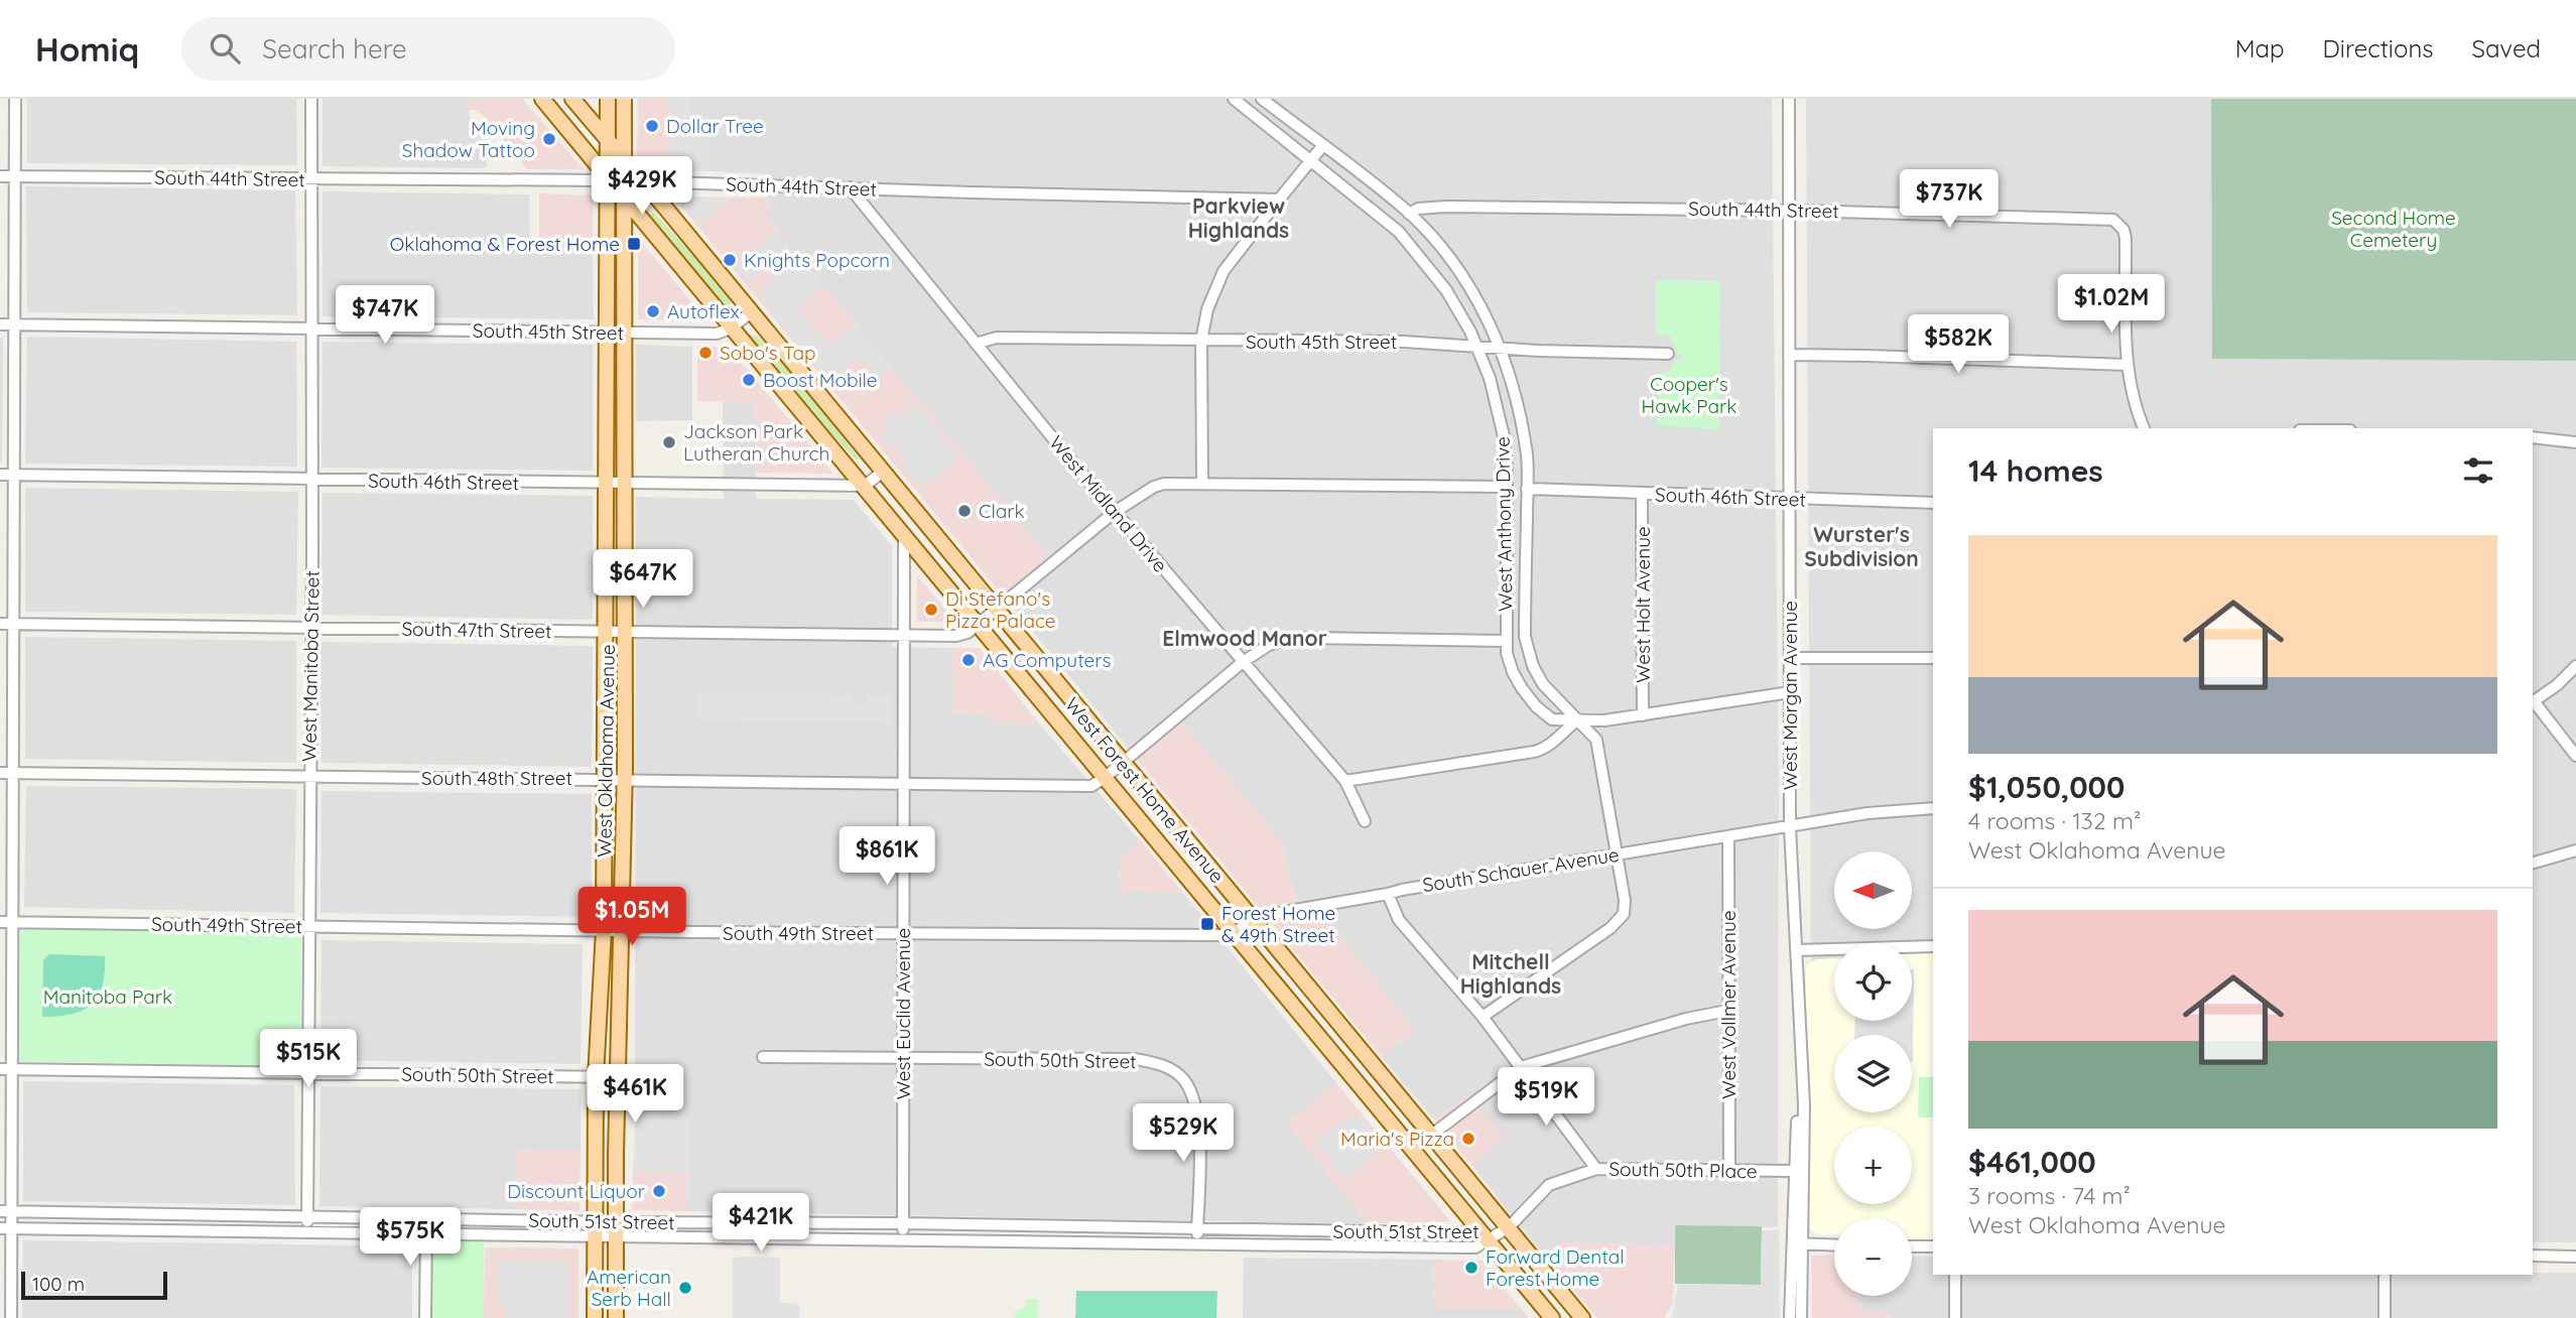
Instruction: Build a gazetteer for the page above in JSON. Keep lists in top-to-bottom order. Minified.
{"streets":{"main road":["West Oklahoma Avenue","West Forest Home Avenue"],"street":["South 44th Street","South 45th Street","South 46th Street","West Midland Drive","West Anthony Drive","West Holt Avenue","South 47th Street","West Manitoba Street","West Morgan Avenue","South 48th Street","South Schauer Avenue","South 49th Street","West Vollmer Avenue","West Euclid Avenue","South 50th Street","South 50th Place","South 51st Street"]},"crossings":[["South 44th Street","West Midland Drive"],["South 44th Street","West Anthony Drive"],["South 44th Street","West Manitoba Street"],["South 44th Street","West Morgan Avenue"],["South 44th Street","West Oklahoma Avenue"],["South 44th Street","West Forest Home Avenue"],["South 45th Street","West Midland Drive"],["South 45th Street","West Anthony Drive"],["South 45th Street","West Manitoba Street"],["South 45th Street","West Oklahoma Avenue"],["South 45th Street","West Forest Home Avenue"],["South 46th Street","West Anthony Drive"],["South 46th Street","West Holt Avenue"],["South 46th Street","West Manitoba Street"],["South 46th Street","West Morgan Avenue"],["South 46th Street","West Oklahoma Avenue"],["South 46th Street","West Forest Home Avenue"],["West Anthony Drive","South Schauer Avenue"],["South 47th Street","West Manitoba Street"],["South 47th Street","West Oklahoma Avenue"],["South 47th Street","West Forest Home Avenue"],["South 47th Street","West Euclid Avenue"],["West Manitoba Street","South 48th Street"],["West Manitoba Street","South 49th Street"],["West Manitoba Street","South 50th Street"],["West Manitoba Street","South 51st Street"],["West Morgan Avenue","South Schauer Avenue"],["West Morgan Avenue","South 50th Place"],["West Oklahoma Avenue","South 48th Street"],["West Oklahoma Avenue","West Forest Home Avenue"],["West Oklahoma Avenue","South 49th Street"],["West Oklahoma Avenue","South 50th Street"],["West Oklahoma Avenue","South 51st Street"],["South 48th Street","West Forest Home Avenue"],["South 48th Street","West Euclid Avenue"],["West Forest Home Avenue","South Schauer Avenue"],["West Forest Home Avenue","South 49th Street"],["West Forest Home Avenue","West Euclid Avenue"],["West Forest Home Avenue","South 50th Place"],["West Forest Home Avenue","South 51st Street"],["South Schauer Avenue","South 49th Street"],["South Schauer Avenue","West Vollmer Avenue"],["South 49th Street","West Euclid Avenue"],["West Vollmer Avenue","South 50th Place"],["West Euclid Avenue","South 50th Street"],["West Euclid Avenue","South 51st Street"],["South 50th Street","South 51st Street"],["South 50th Place","South 51st Street"]],"districts":["Parkview Highlands","Wurster's Subdivision","Elmwood Manor","Mitchell Highlands"],"parks":["Second Home Cemetery","Cooper's Hawk Park","Manitoba Park"],"places":{"other":["Dollar Tree","Moving Shadow Tattoo","Knights Popcorn","Autoflex","Sobo's Tap","Boost Mobile","Jackson Park Lutheran Church","Clark","Di Stefano's Pizza Palace","AG Computers","Maria's Pizza","Discount Liquor","Forward Dental Forest Home","American Serb Hall"],"transit":["Oklahoma & Forest Home","Forest Home & 49th Street"]},"scale_bar":"100 m","north":"left","page":{"header":"Homiq","search":"Search here","nav":["Map","Directions","Saved"],"price":["$429K","$737K","$1.02M","$747K","$582K","$647K","$861K","$1.05M","$515K","$461K","$519K","$529K","$421K","$575K"],"heading":"14 homes","list":[{"name":"$1,050,000","note":"4 rooms · 132 m² · West Oklahoma Avenue"},{"name":"$461,000","note":"3 rooms · 74 m² · West Oklahoma Avenue"}],"map_buttons":["+","−"],"scale":"100 m"}}
